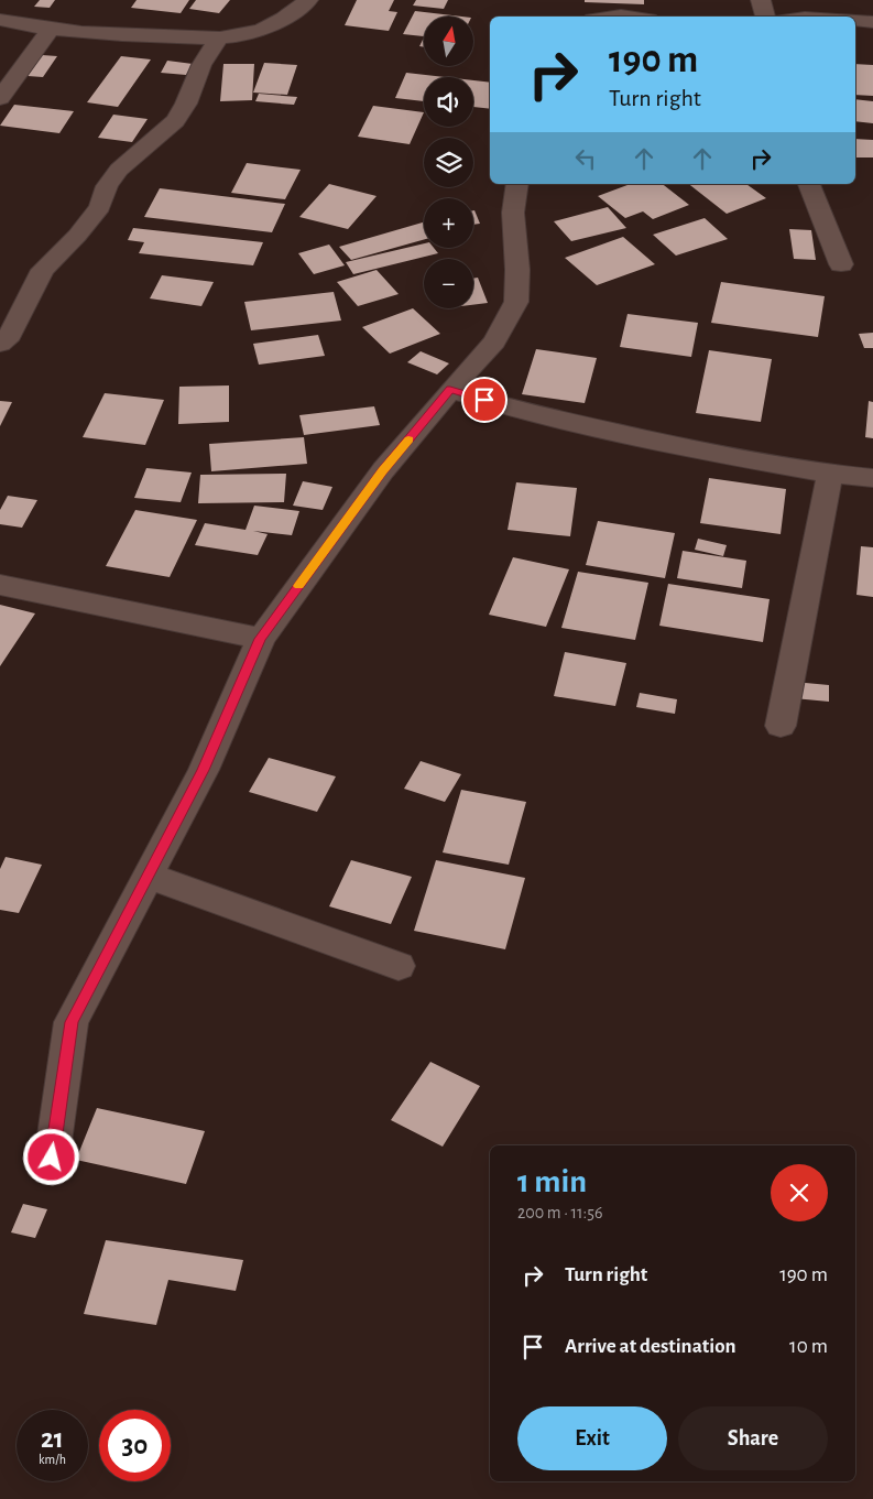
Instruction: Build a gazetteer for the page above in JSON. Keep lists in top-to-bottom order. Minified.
{"north":"top","page":{"map_buttons":["+","−"],"turn":["190 m","Turn right"],"heading":["1 min","200 m · 11:56"],"list":[{"name":"Turn right","value":"190 m"},{"name":"Arrive at destination","value":"10 m"}],"buttons":["Exit","Share"],"speed":"21 km/h","limit":"30"}}
